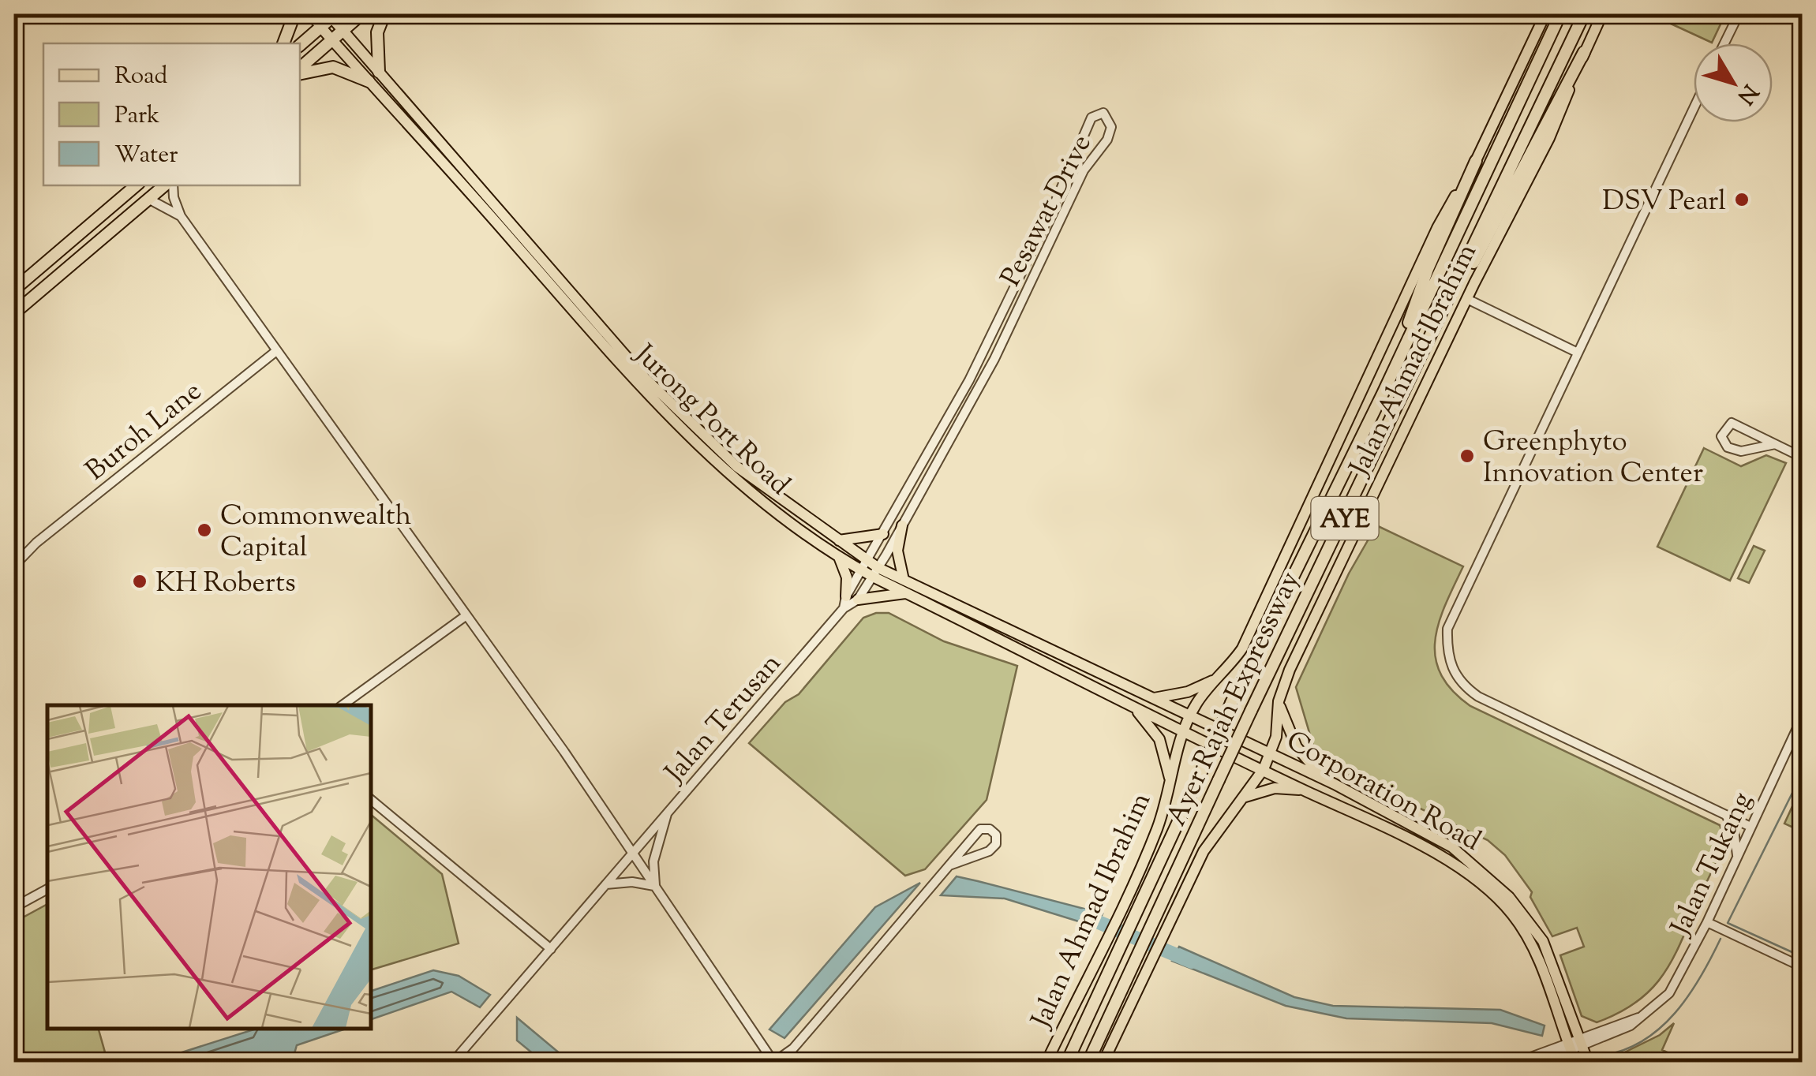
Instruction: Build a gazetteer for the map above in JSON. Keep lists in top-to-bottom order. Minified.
{"streets":{"highway":["AYE","Ayer Rajah Expressway"],"main road":["Jalan Ahmad Ibrahim","Jurong Port Road","Corporation Road"],"street":["Pesawat Drive","Buroh Lane","Jalan Terusan","Jalan Tukang"]},"crossings":[["Pesawat Drive","Jurong Port Road"],["Jalan Ahmad Ibrahim","Jurong Port Road"],["Jalan Ahmad Ibrahim","Corporation Road"],["Jurong Port Road","Corporation Road"],["Corporation Road","Jalan Tukang"]],"places":["DSV Pearl","Greenphyto Innovation Center","Commonwealth Capital","KH Roberts"],"legend":["Road","Park","Water"],"north":"bottom right"}
